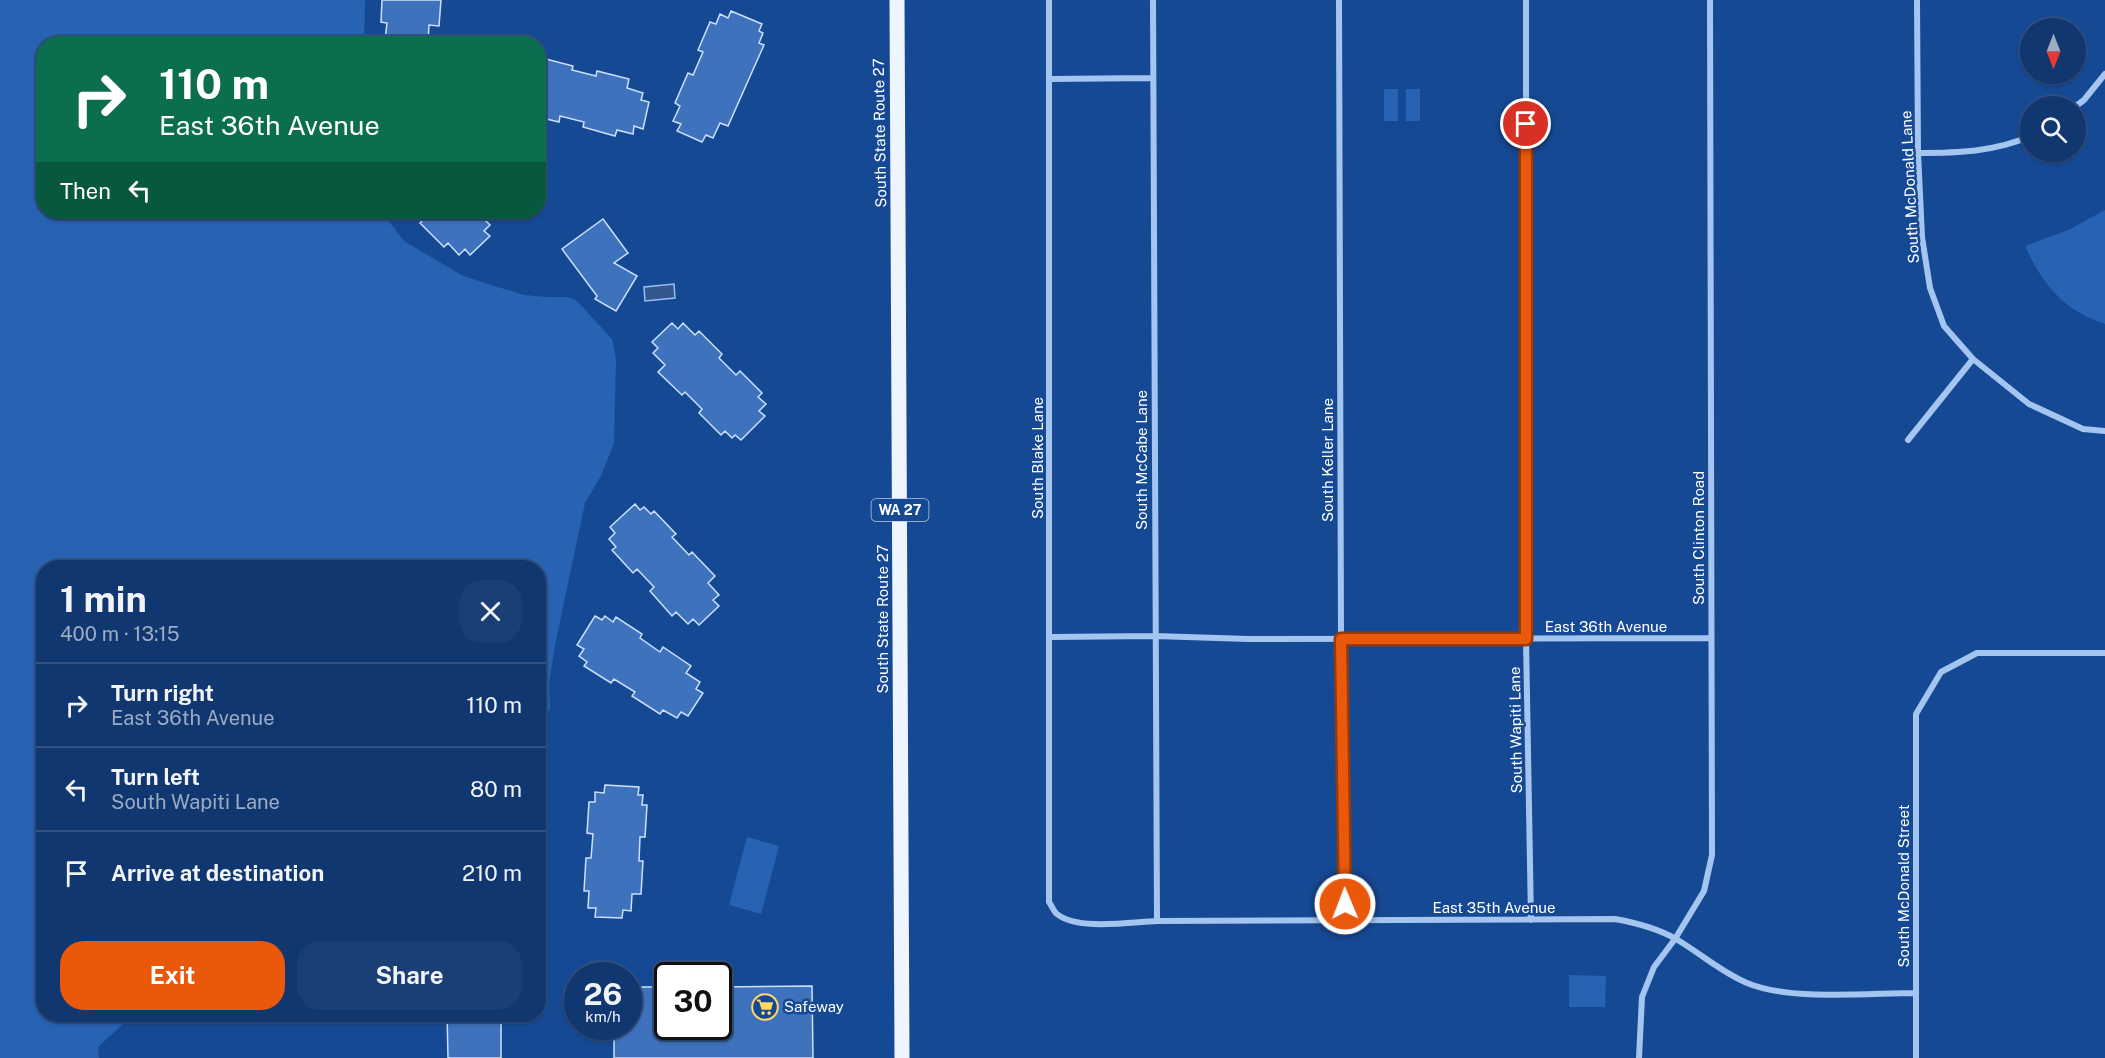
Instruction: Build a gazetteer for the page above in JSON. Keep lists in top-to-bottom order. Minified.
{"streets":{"main road":["South State Route 27","WA 27"],"street":["South McDonald Lane","South Blake Lane","South McCabe Lane","South Keller Lane","South Clinton Road","East 36th Avenue","South Wapiti Lane","South McDonald Street","East 35th Avenue"]},"crossings":[["South Blake Lane","East 36th Avenue"],["South Blake Lane","East 35th Avenue"],["South McCabe Lane","East 36th Avenue"],["South McCabe Lane","East 35th Avenue"],["South Keller Lane","East 36th Avenue"],["South Keller Lane","East 35th Avenue"],["South Clinton Road","East 36th Avenue"],["South Clinton Road","East 35th Avenue"],["East 36th Avenue","South Wapiti Lane"],["South Wapiti Lane","East 35th Avenue"],["South McDonald Street","East 35th Avenue"]],"places":{"supermarket":["Safeway"]},"north":"bottom","page":{"turn":["110 m","East 36th Avenue"],"then":"Then","heading":["1 min","400 m · 13:15"],"list":[{"name":"Turn right","note":"East 36th Avenue","value":"110 m"},{"name":"Turn left","note":"South Wapiti Lane","value":"80 m"},{"name":"Arrive at destination","value":"210 m"}],"buttons":["Exit","Share"],"speed":"26 km/h","limit":"30"}}
